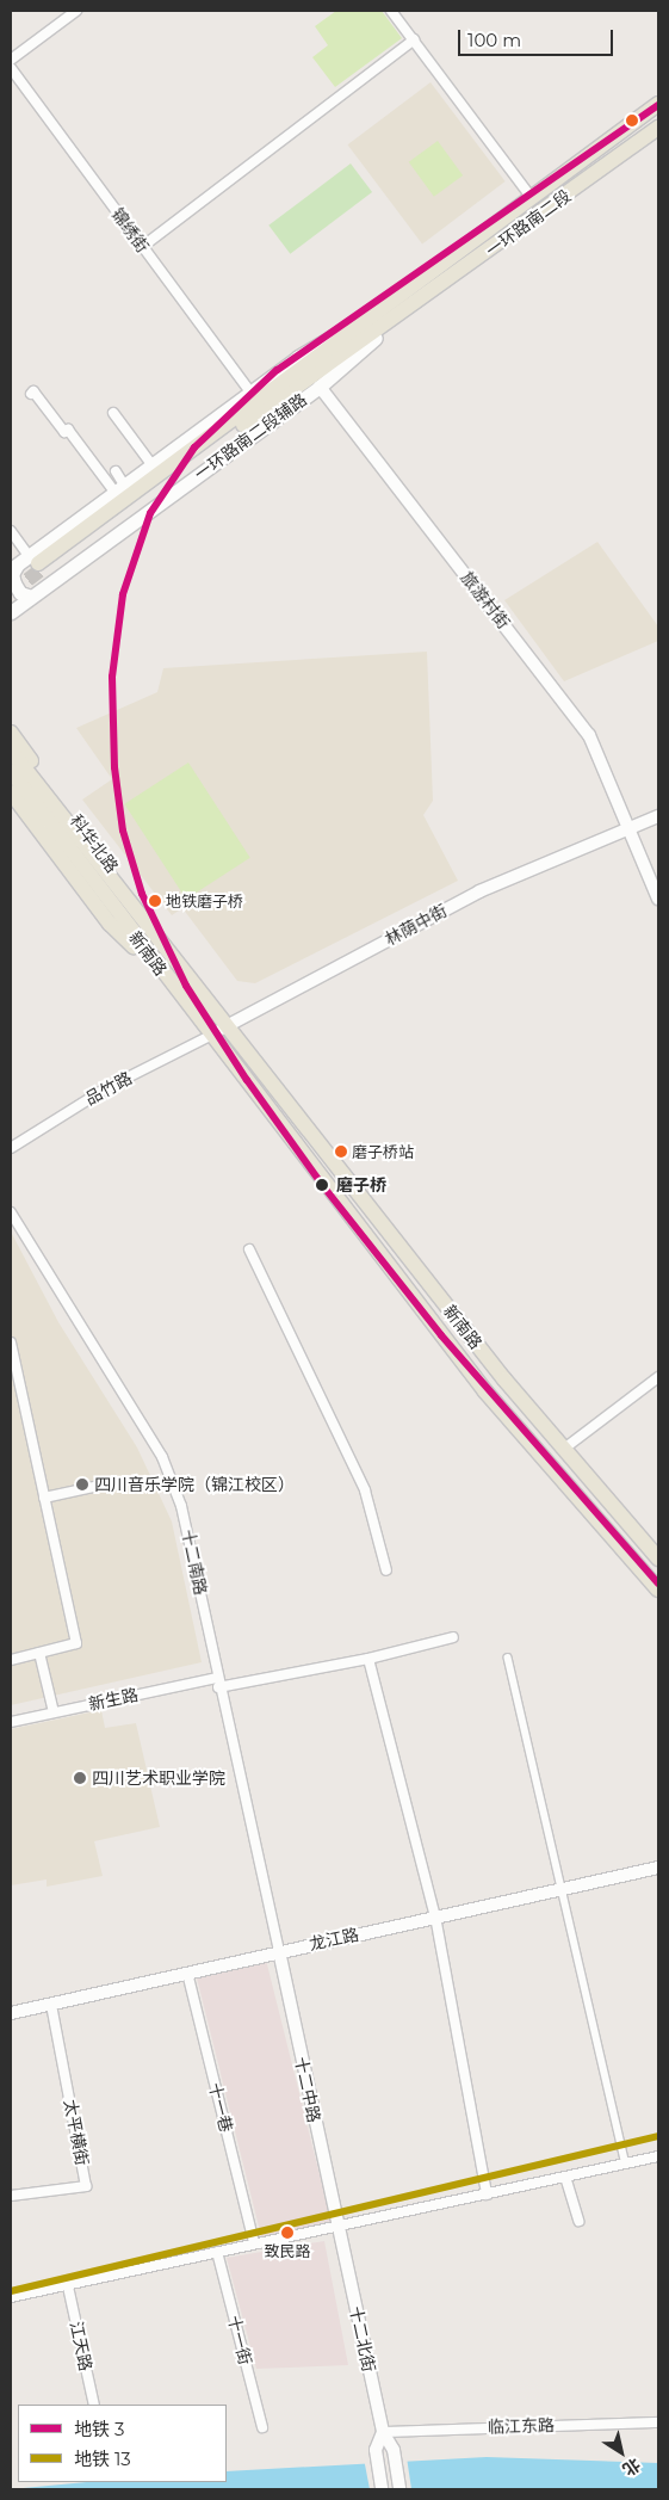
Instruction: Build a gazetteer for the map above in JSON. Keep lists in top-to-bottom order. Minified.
{"streets":{"main road":["一环路南二段","一环路南二段辅路","科华北路","新南路"],"street":["锦绣街","旅游村街","林荫中街","品竹路","十二南路","新生路","龙江路","十二中路","十一巷","太平横街","十二北街","十一街","江天路","临江东路"]},"crossings":[["一环路南二段","一环路南二段辅路"],["一环路南二段辅路","旅游村街"],["旅游村街","林荫中街"],["科华北路","新南路"],["林荫中街","新南路"],["林荫中街","品竹路"],["新南路","品竹路"],["十二南路","新生路"],["十二南路","龙江路"],["十二南路","十二中路"],["龙江路","十二中路"],["龙江路","十一巷"],["龙江路","太平横街"],["十二中路","十二北街"],["十二北街","临江东路"]],"places":["地铁磨子桥","磨子桥站","磨子桥","四川音乐学院（锦江校区）","四川艺术职业学院","致民路"],"lines":["metro line 3","metro line 13"],"legend":["地铁 3","地铁 13"],"scale_bar":"100 m","north":"bottom right"}
